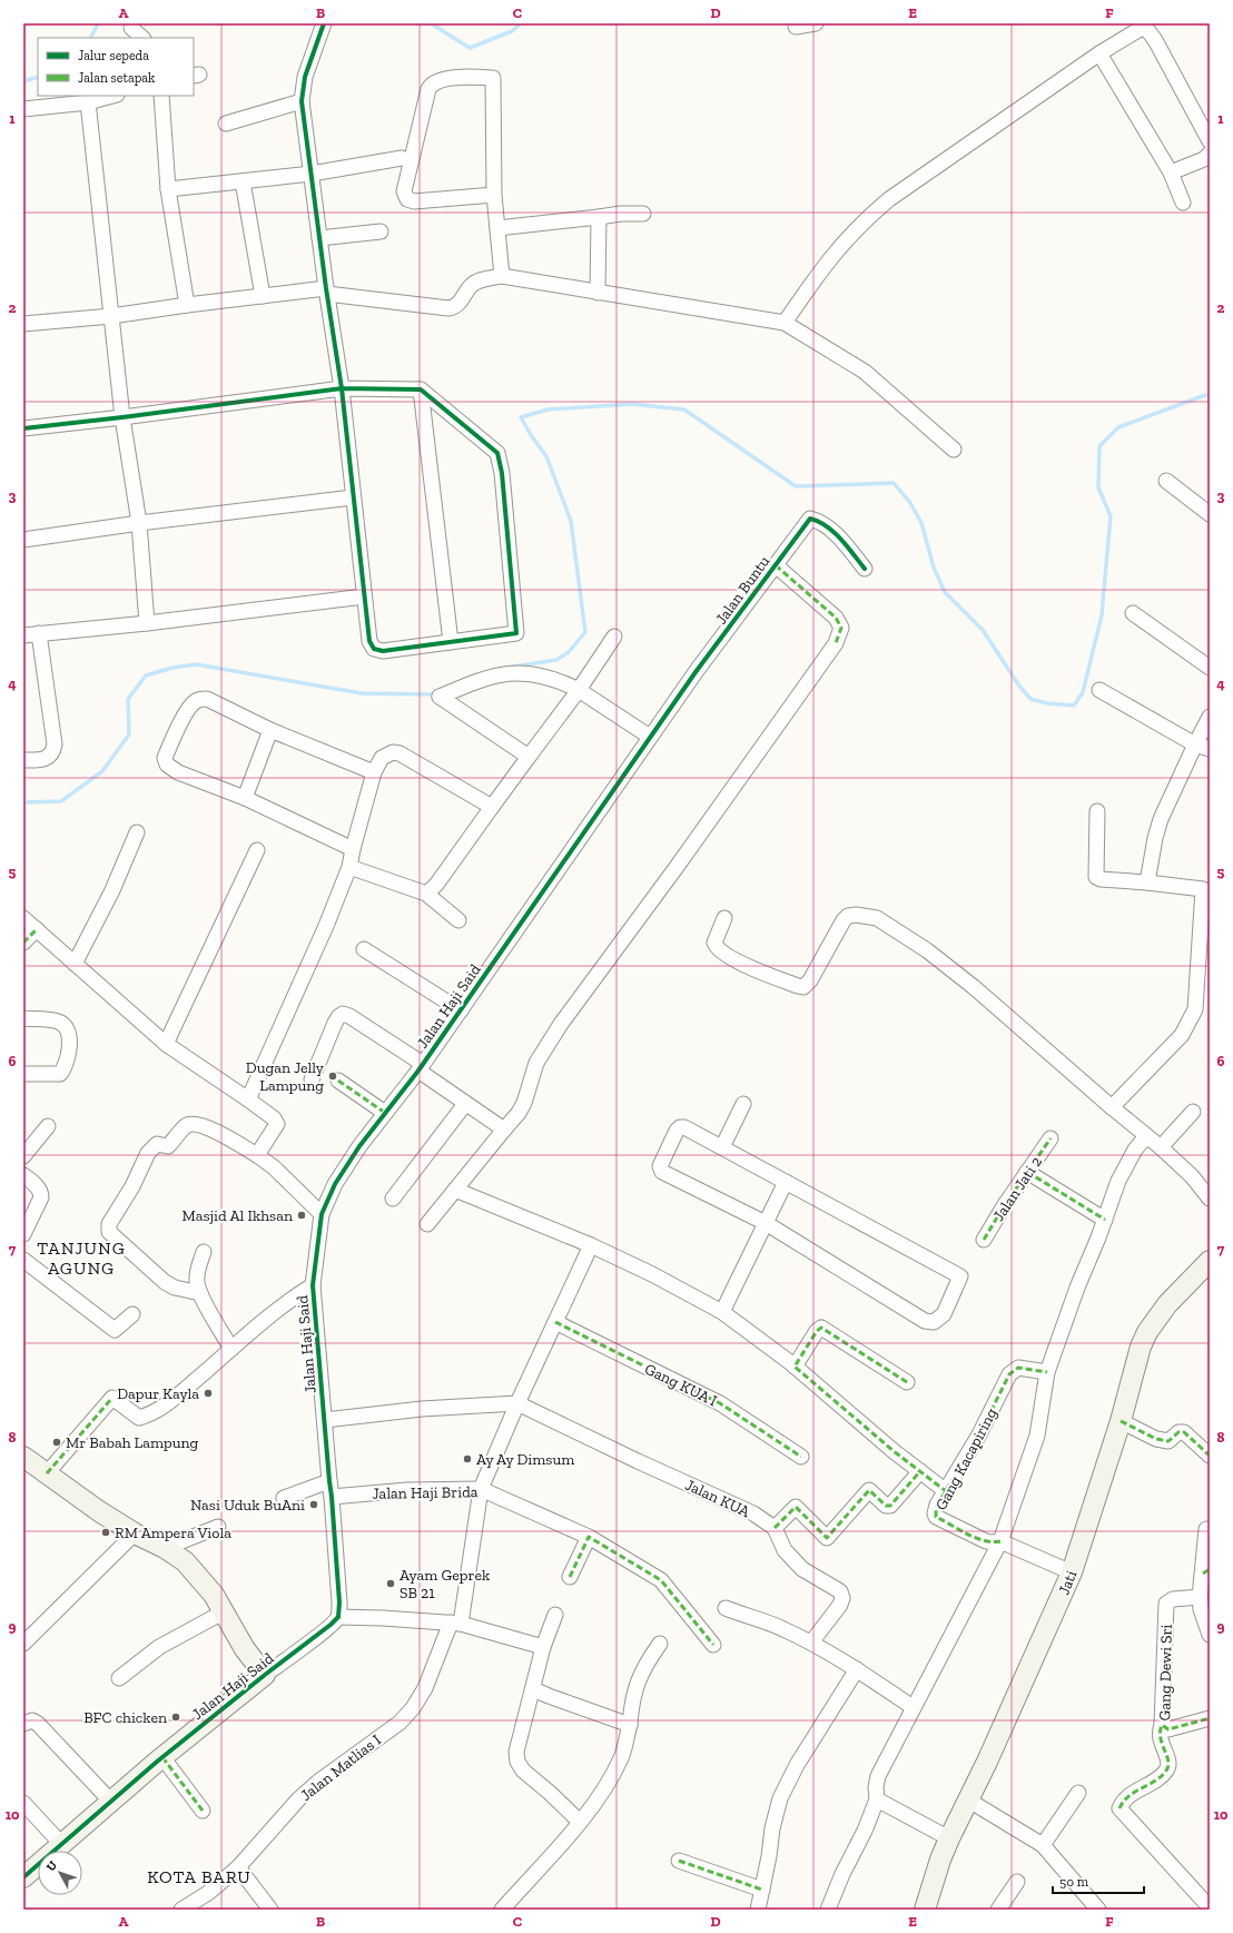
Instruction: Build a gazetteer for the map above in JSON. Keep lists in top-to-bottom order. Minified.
{"streets":{"street":["Jalan Buntu","Jalan Haji Said","Jalan Jati 2","Gang KUA I","Gang Kacapiring","Jalan Haji Brida","Jalan KUA","Jati","Gang Dewi Sri","Jalan Matlias I"]},"crossings":[["Jalan Buntu","Jalan Haji Said"],["Jalan Haji Said","Jalan Haji Brida"]],"districts":["TANJUNG AGUNG","KOTA BARU"],"places":["Dugan Jelly Lampung","Masjid Al Ikhsan","Dapur Kayla","Mr Babah Lampung","Ay Ay Dimsum","Nasi Uduk BuAni","RM Ampera Viola","Ayam Geprek SB 21","BFC chicken"],"legend":["Jalur sepeda","Jalan setapak"],"scale_bar":"50 m","north":"top left","grid":{"columns":["A","B","C","D","E","F"],"rows":["1","2","3","4","5","6","7","8","9","10"]}}
